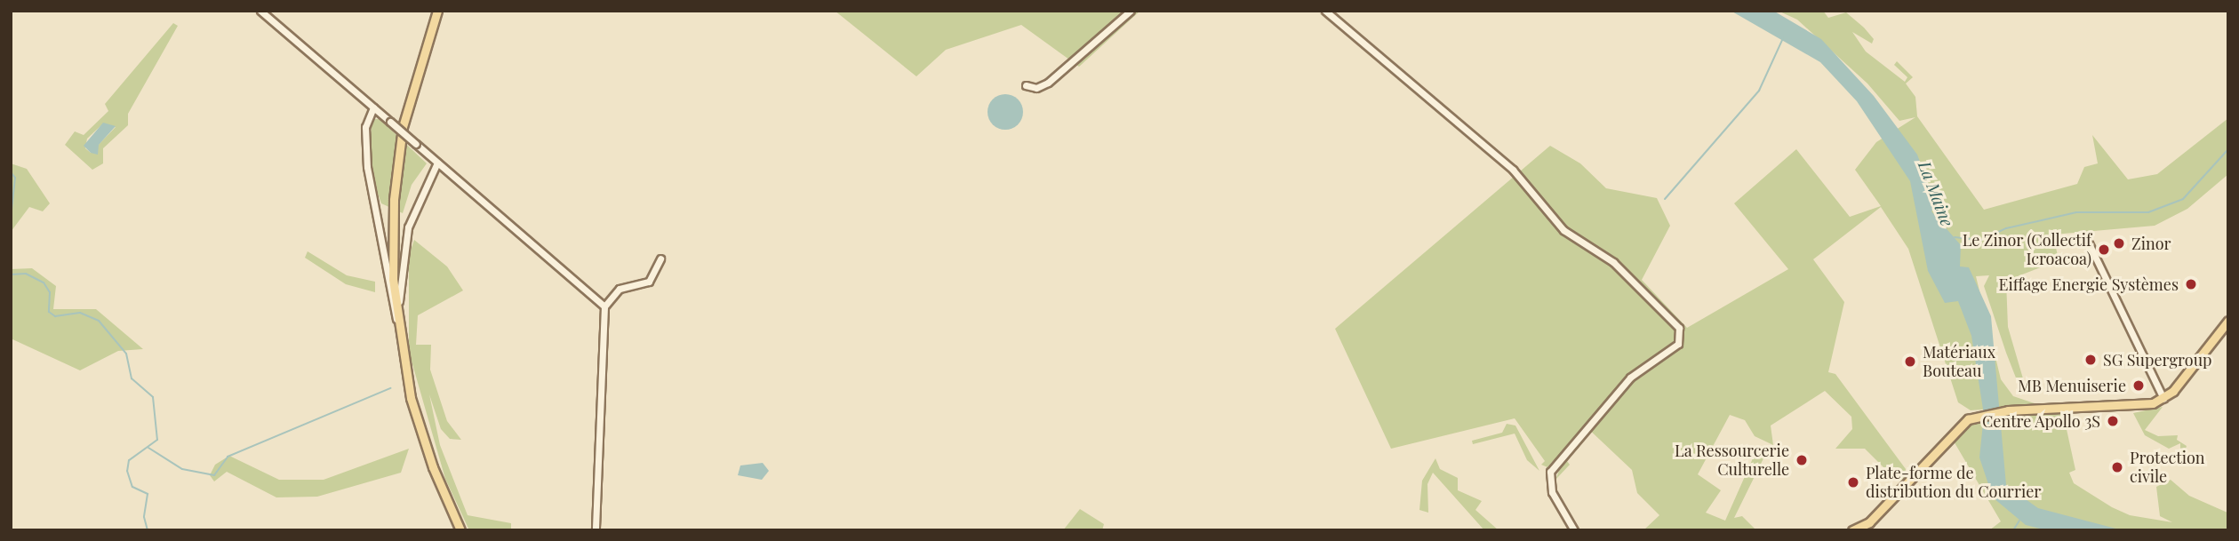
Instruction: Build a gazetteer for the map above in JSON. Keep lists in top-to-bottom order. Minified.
{"water":["La Maine"],"places":["Zinor","Le Zinor (Collectif Icroacoa)","Eiffage Energie Systèmes","SG Supergroup","Matériaux Bouteau","MB Menuiserie","Centre Apollo 3S","La Ressourcerie Culturelle","Protection civile","Plate-forme de distribution du Courrier"]}
